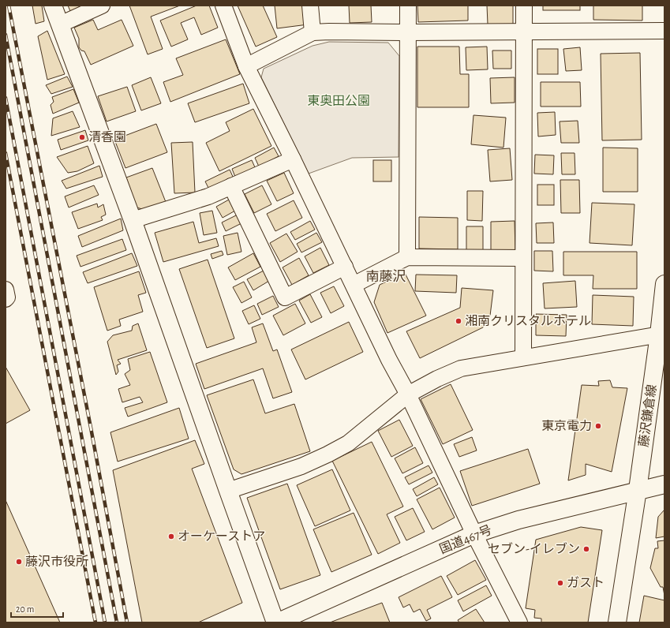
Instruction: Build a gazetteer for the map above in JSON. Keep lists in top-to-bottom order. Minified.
{"streets":{"main road":["藤沢鎌倉線","国道467号"]},"crossings":[["藤沢鎌倉線","国道467号"]],"districts":["南藤沢"],"parks":["東奥田公園"],"places":["清香園","湘南クリスタルホテル","東京電力","オーケーストア","セブン-イレブン","藤沢市役所","ガスト"],"scale_bar":"20 m"}
